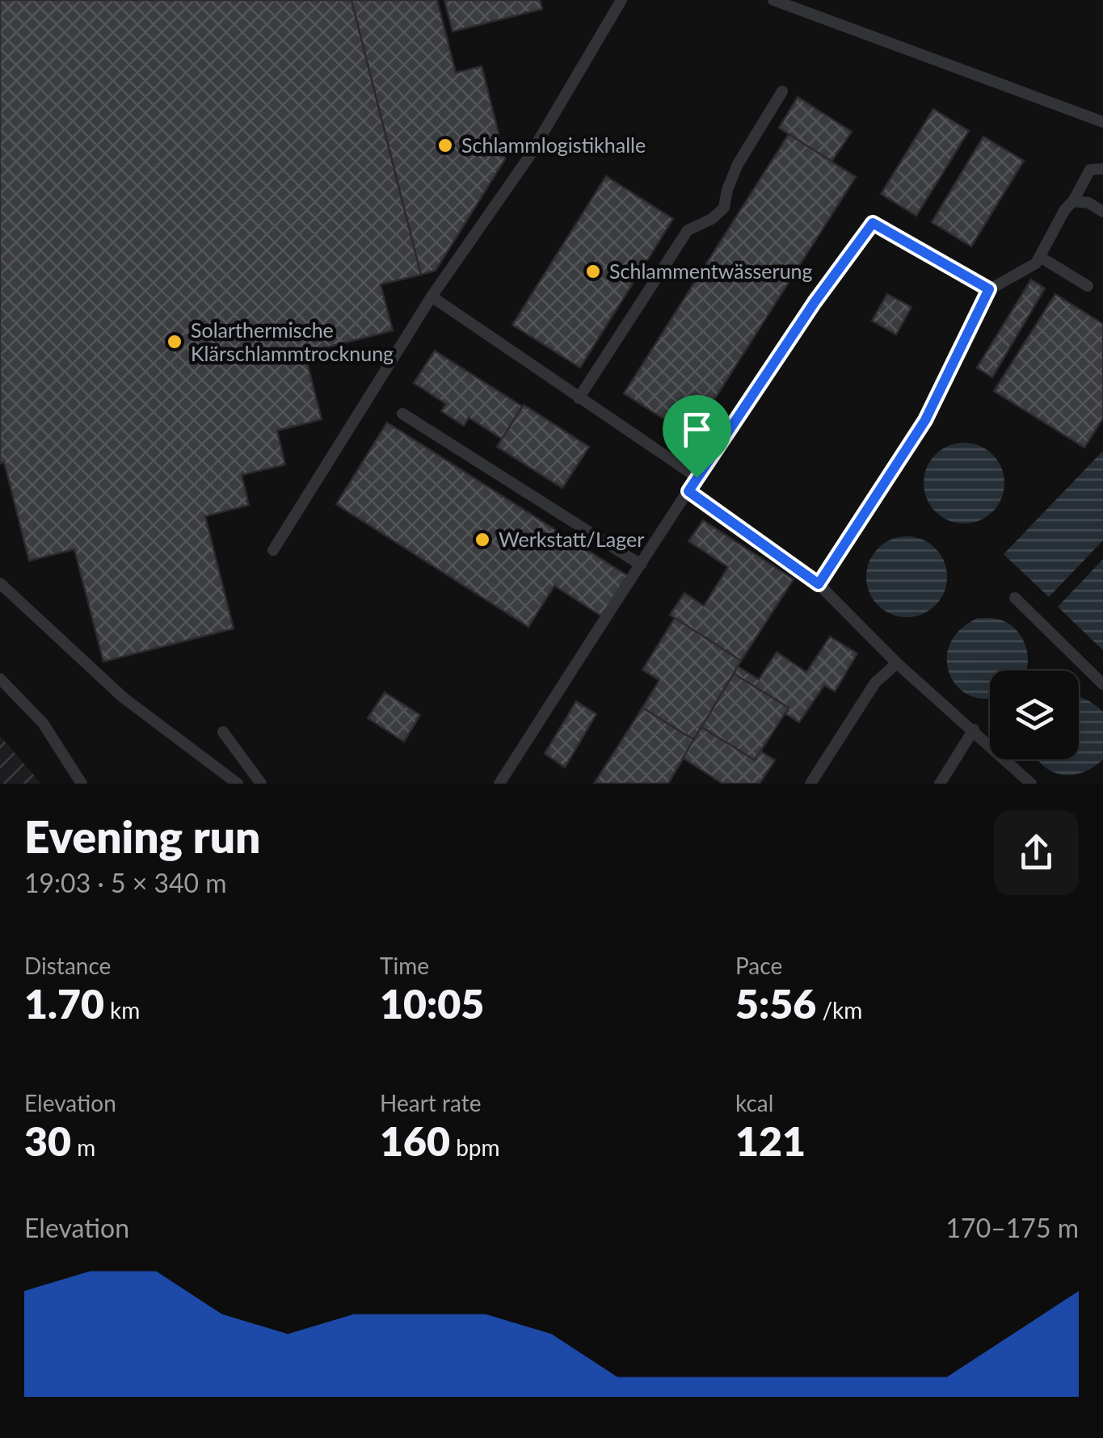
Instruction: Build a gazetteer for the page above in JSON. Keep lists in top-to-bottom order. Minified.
{"places":["Schlammlogistikhalle","Schlammentwässerung","Solarthermische Klärschlammtrocknung","Werkstatt/Lager"],"page":{"heading":["Evening run","19:03 · 5 × 340 m"],"stats":[["Distance","1.70 km"],["Time","10:05"],["Pace","5:56 /km"],["Elevation","30 m"],["Heart rate","160 bpm"],["kcal","121"]],"chart":["Elevation","170–175 m"]}}
